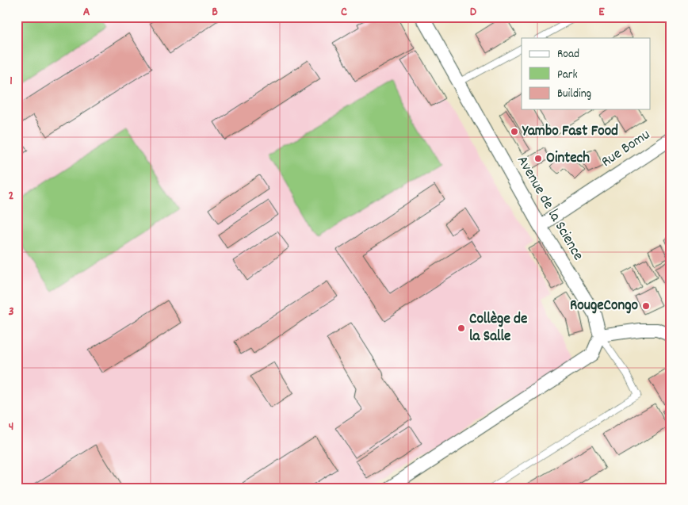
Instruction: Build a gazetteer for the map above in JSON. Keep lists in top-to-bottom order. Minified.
{"streets":{"street":["Rue Bomu","Avenue de la Science"]},"crossings":[["Rue Bomu","Avenue de la Science"]],"places":["Yambo Fast Food","Ointech","RougeCongo","Collège de la Salle"],"legend":["Road","Park","Building"],"grid":{"columns":["A","B","C","D","E"],"rows":["1","2","3","4"]}}
